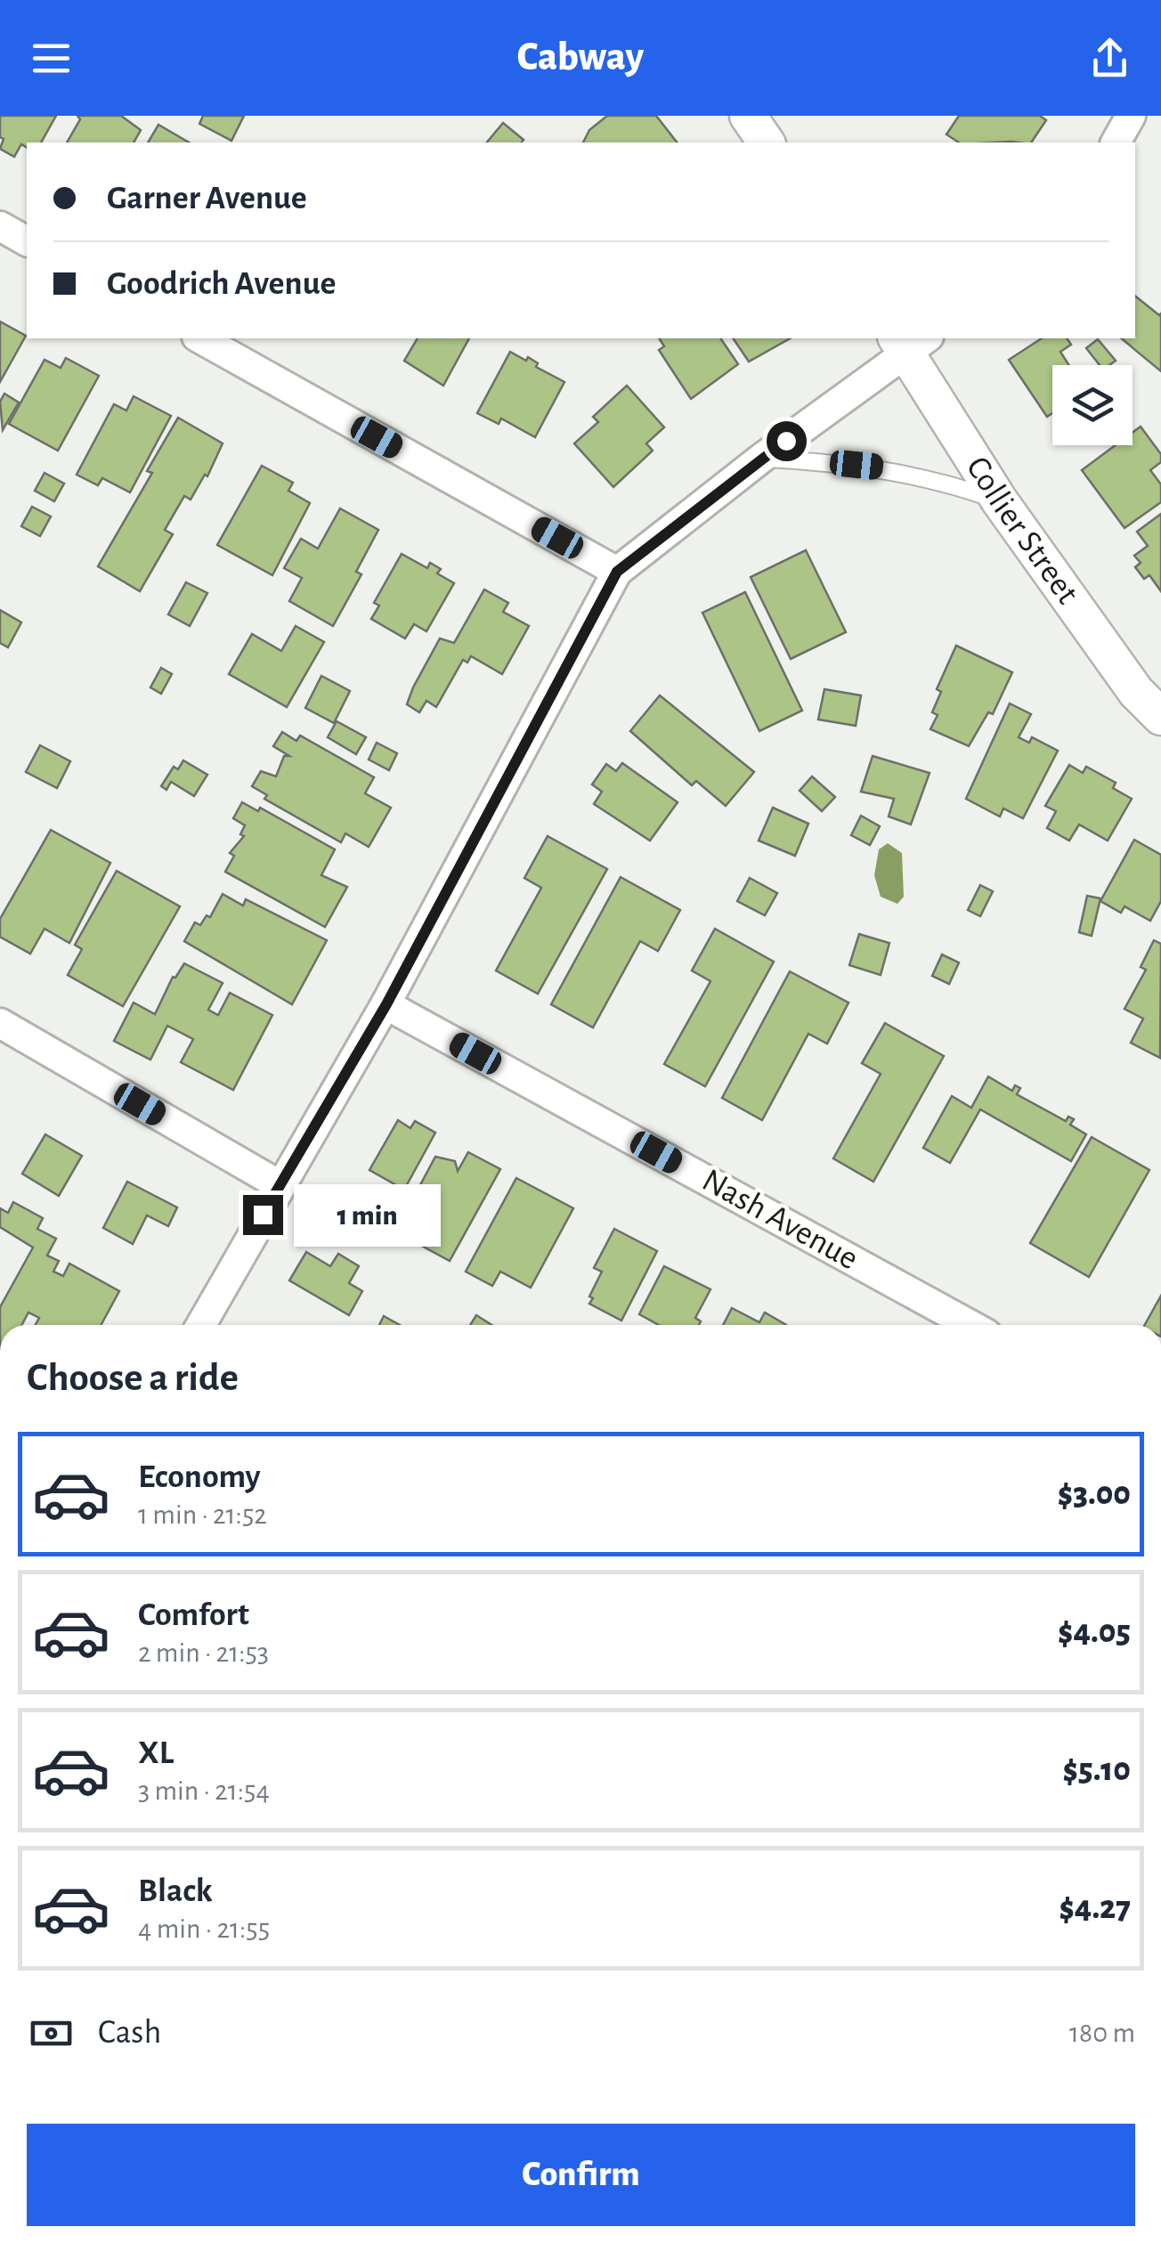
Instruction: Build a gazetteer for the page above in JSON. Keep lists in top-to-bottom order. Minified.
{"streets":{"street":["Collier Street","Nash Avenue"]},"page":{"header":"Cabway","banner":["Garner Avenue","Goodrich Avenue"],"bubble":"1 min","heading":"Choose a ride","list":[{"name":"Economy","note":"1 min · 21:52","value":"$3.00"},{"name":"Comfort","note":"2 min · 21:53","value":"$4.05"},{"name":"XL","note":"3 min · 21:54","value":"$5.10"},{"name":"Black","note":"4 min · 21:55","value":"$4.27"}],"pay":["Cash","180 m"],"buttons":"Confirm"}}
